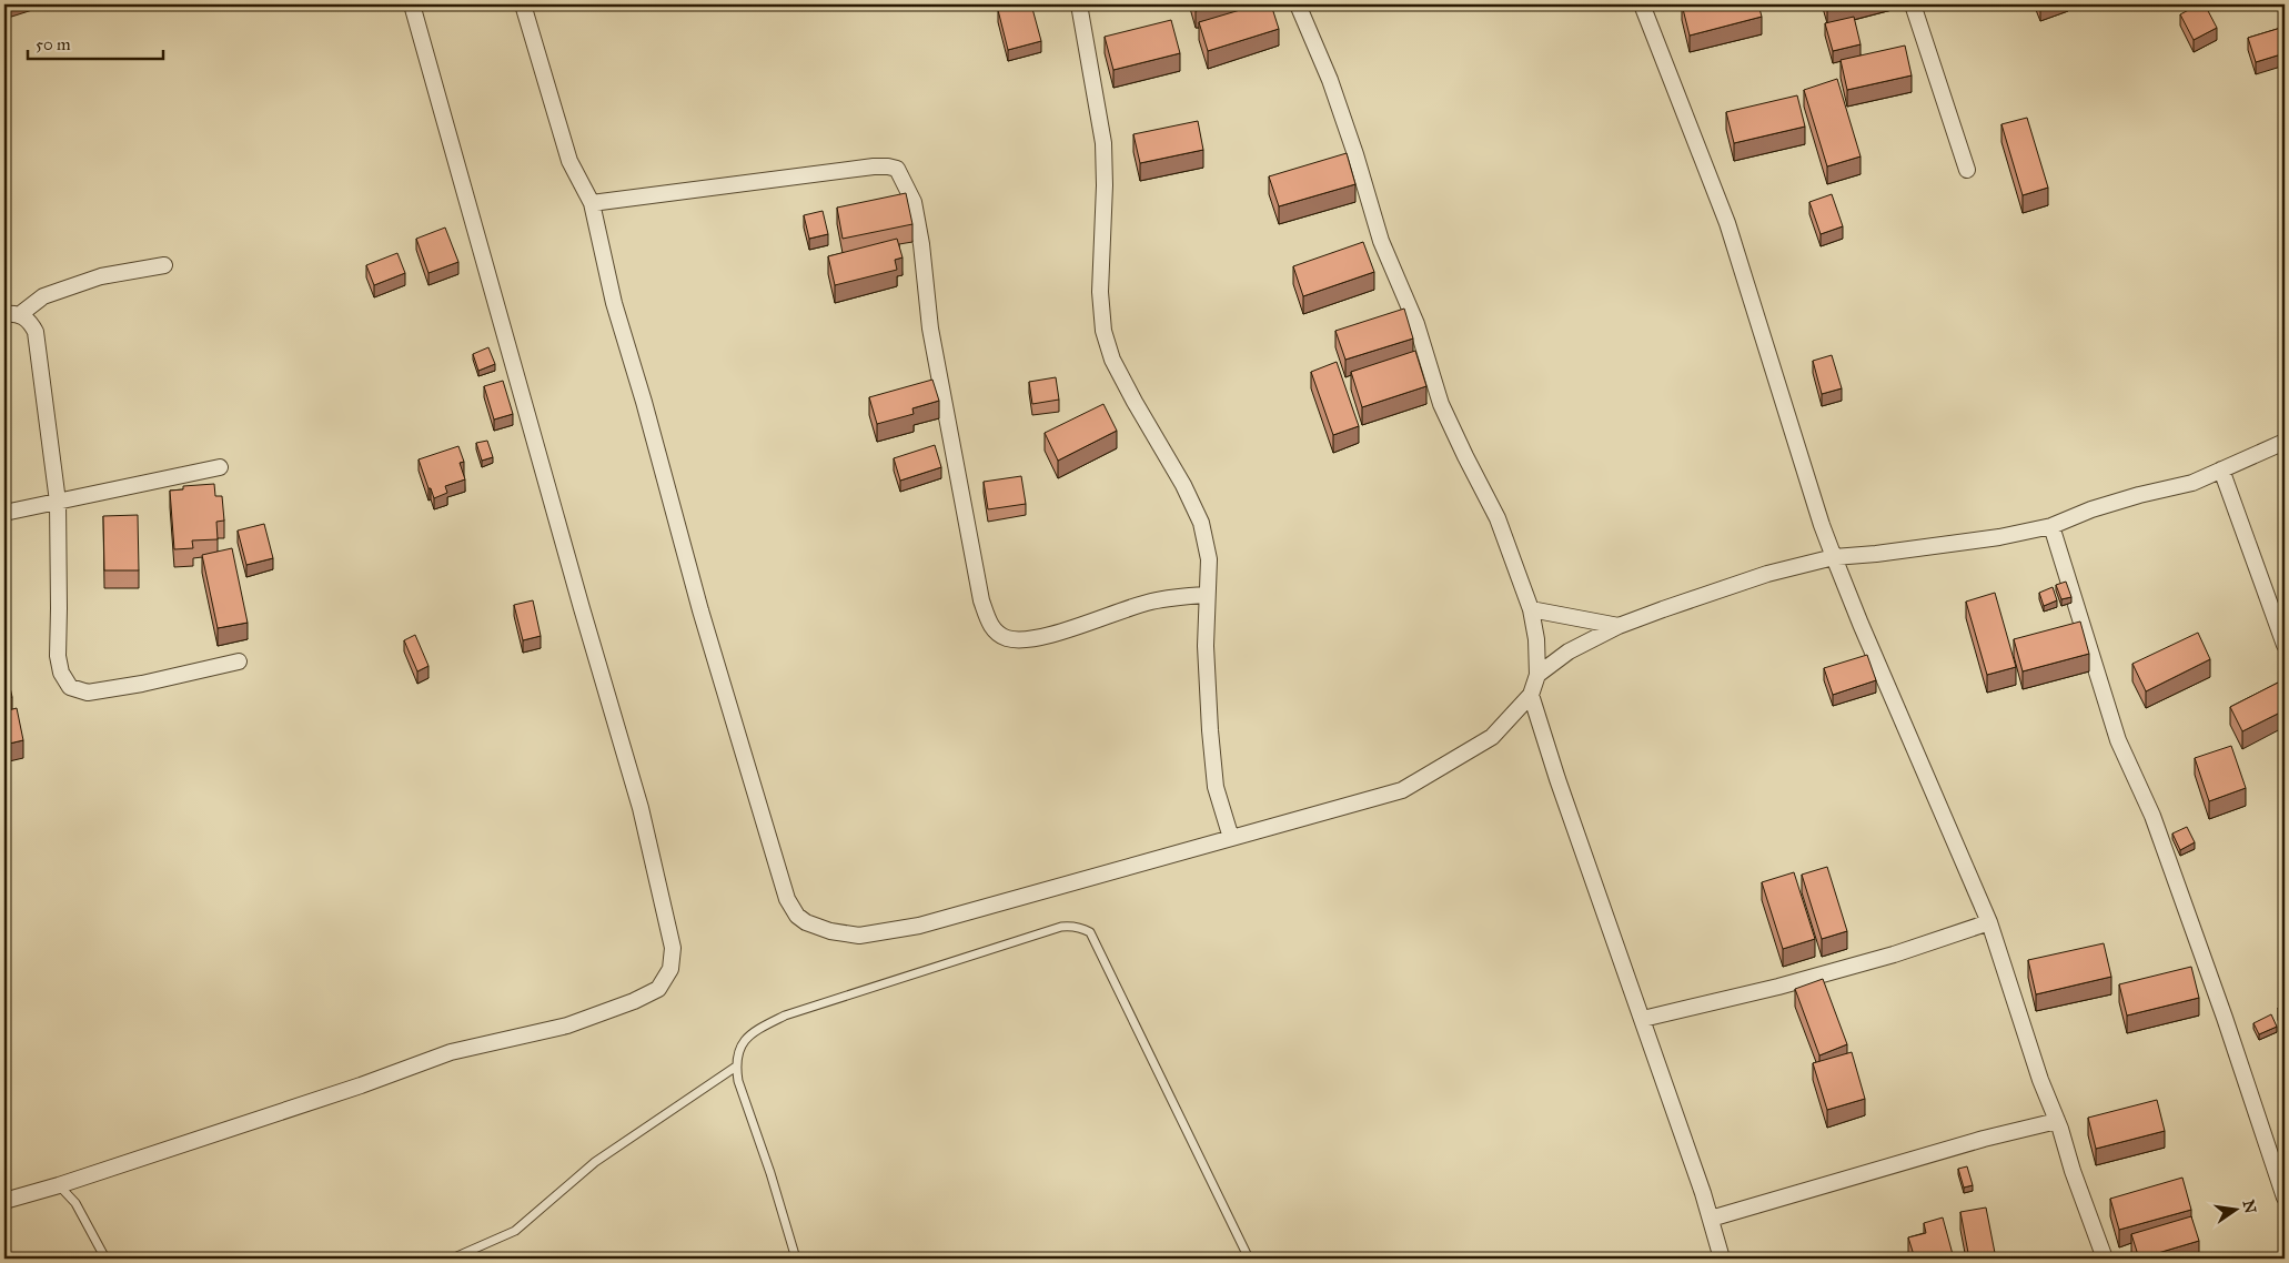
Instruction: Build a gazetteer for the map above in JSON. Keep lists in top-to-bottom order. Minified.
{"scale_bar":"50 m","north":"right"}
